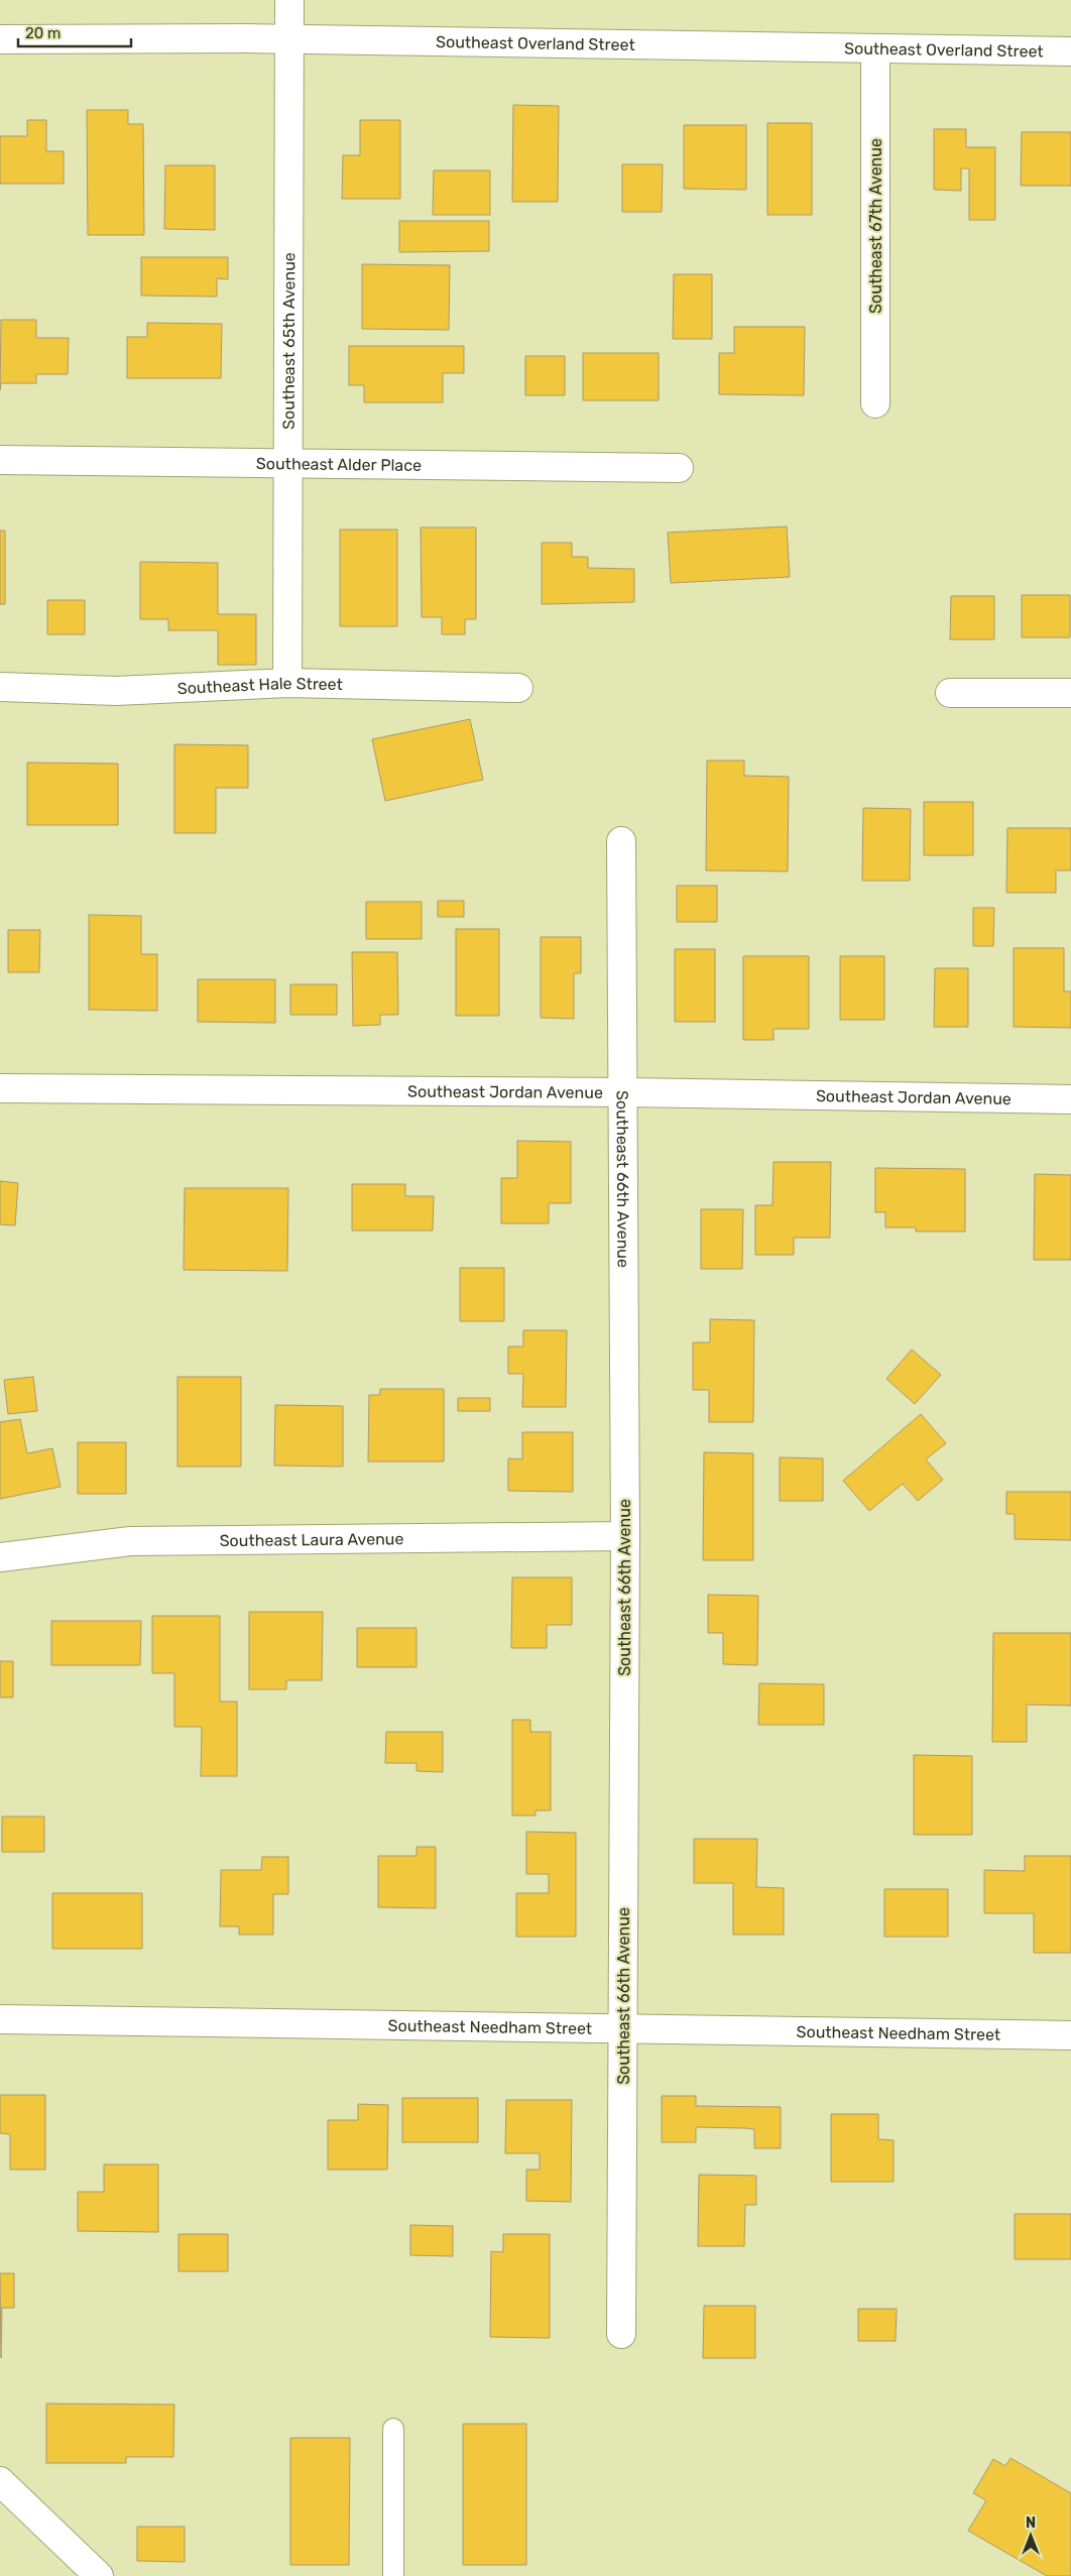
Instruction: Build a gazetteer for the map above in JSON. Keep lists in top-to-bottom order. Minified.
{"streets":{"street":["Southeast Overland Street","Southeast 67th Avenue","Southeast 65th Avenue","Southeast Alder Place","Southeast Hale Street","Southeast Jordan Avenue","Southeast 66th Avenue","Southeast Laura Avenue","Southeast Needham Street"]},"crossings":[["Southeast Overland Street","Southeast 67th Avenue"],["Southeast Overland Street","Southeast 65th Avenue"],["Southeast 65th Avenue","Southeast Alder Place"],["Southeast 65th Avenue","Southeast Hale Street"],["Southeast Jordan Avenue","Southeast 66th Avenue"],["Southeast 66th Avenue","Southeast Laura Avenue"],["Southeast 66th Avenue","Southeast Needham Street"]],"scale_bar":"20 m","north":"top"}
